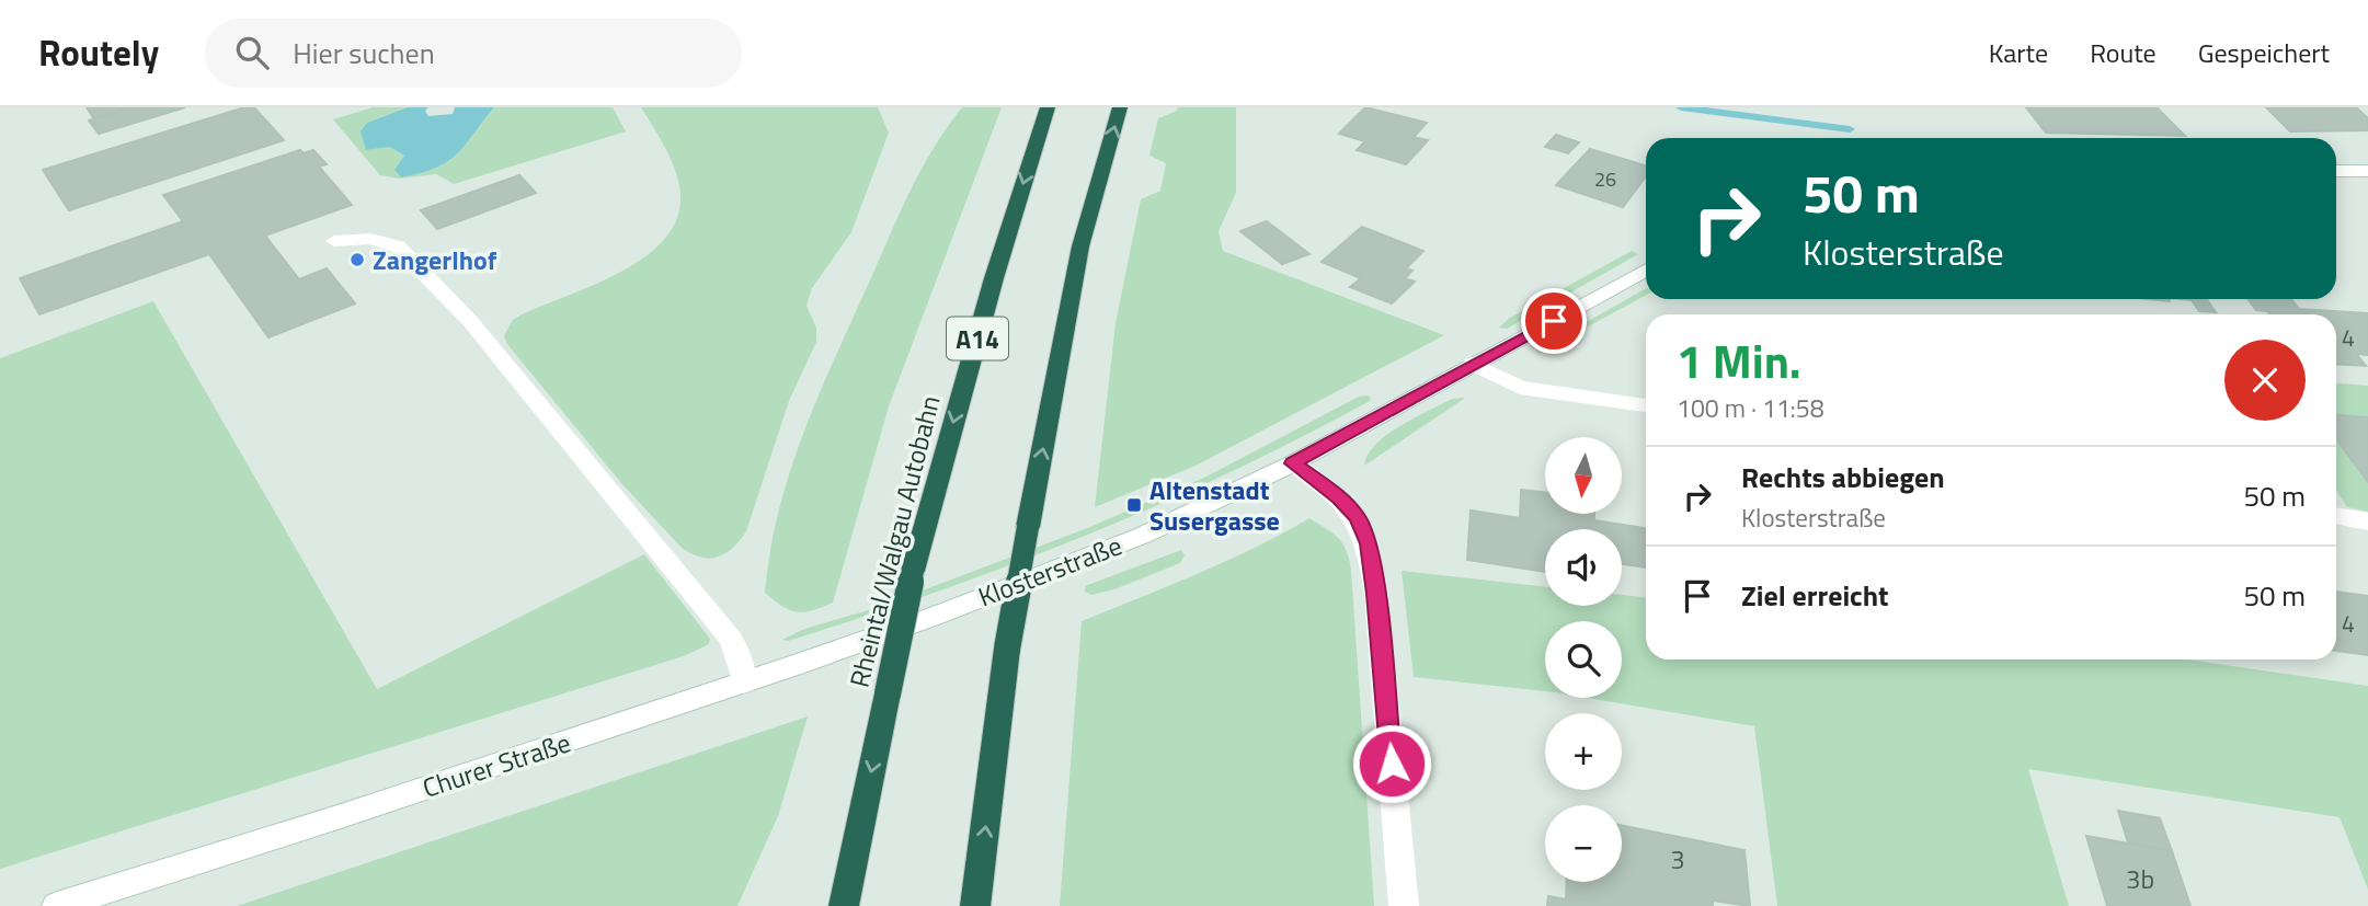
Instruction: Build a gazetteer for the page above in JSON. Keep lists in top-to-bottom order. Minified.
{"streets":{"highway":["A14","Rheintal/Walgau Autobahn"],"main road":["Klosterstraße","Churer Straße"]},"crossings":[["Klosterstraße","Churer Straße"]],"places":{"other":["Zangerlhof"],"transit":["Altenstadt Susergasse"]},"house_numbers":["26","4","4","3","3b"],"north":"bottom","page":{"header":"Routely","search":"Hier suchen","nav":["Karte","Route","Gespeichert"],"turn":["50 m","Klosterstraße"],"heading":["1 Min.","100 m · 11:58"],"map_buttons":["+","−"],"list":[{"name":"Rechts abbiegen","note":"Klosterstraße","value":"50 m"},{"name":"Ziel erreicht","value":"50 m"}]}}
